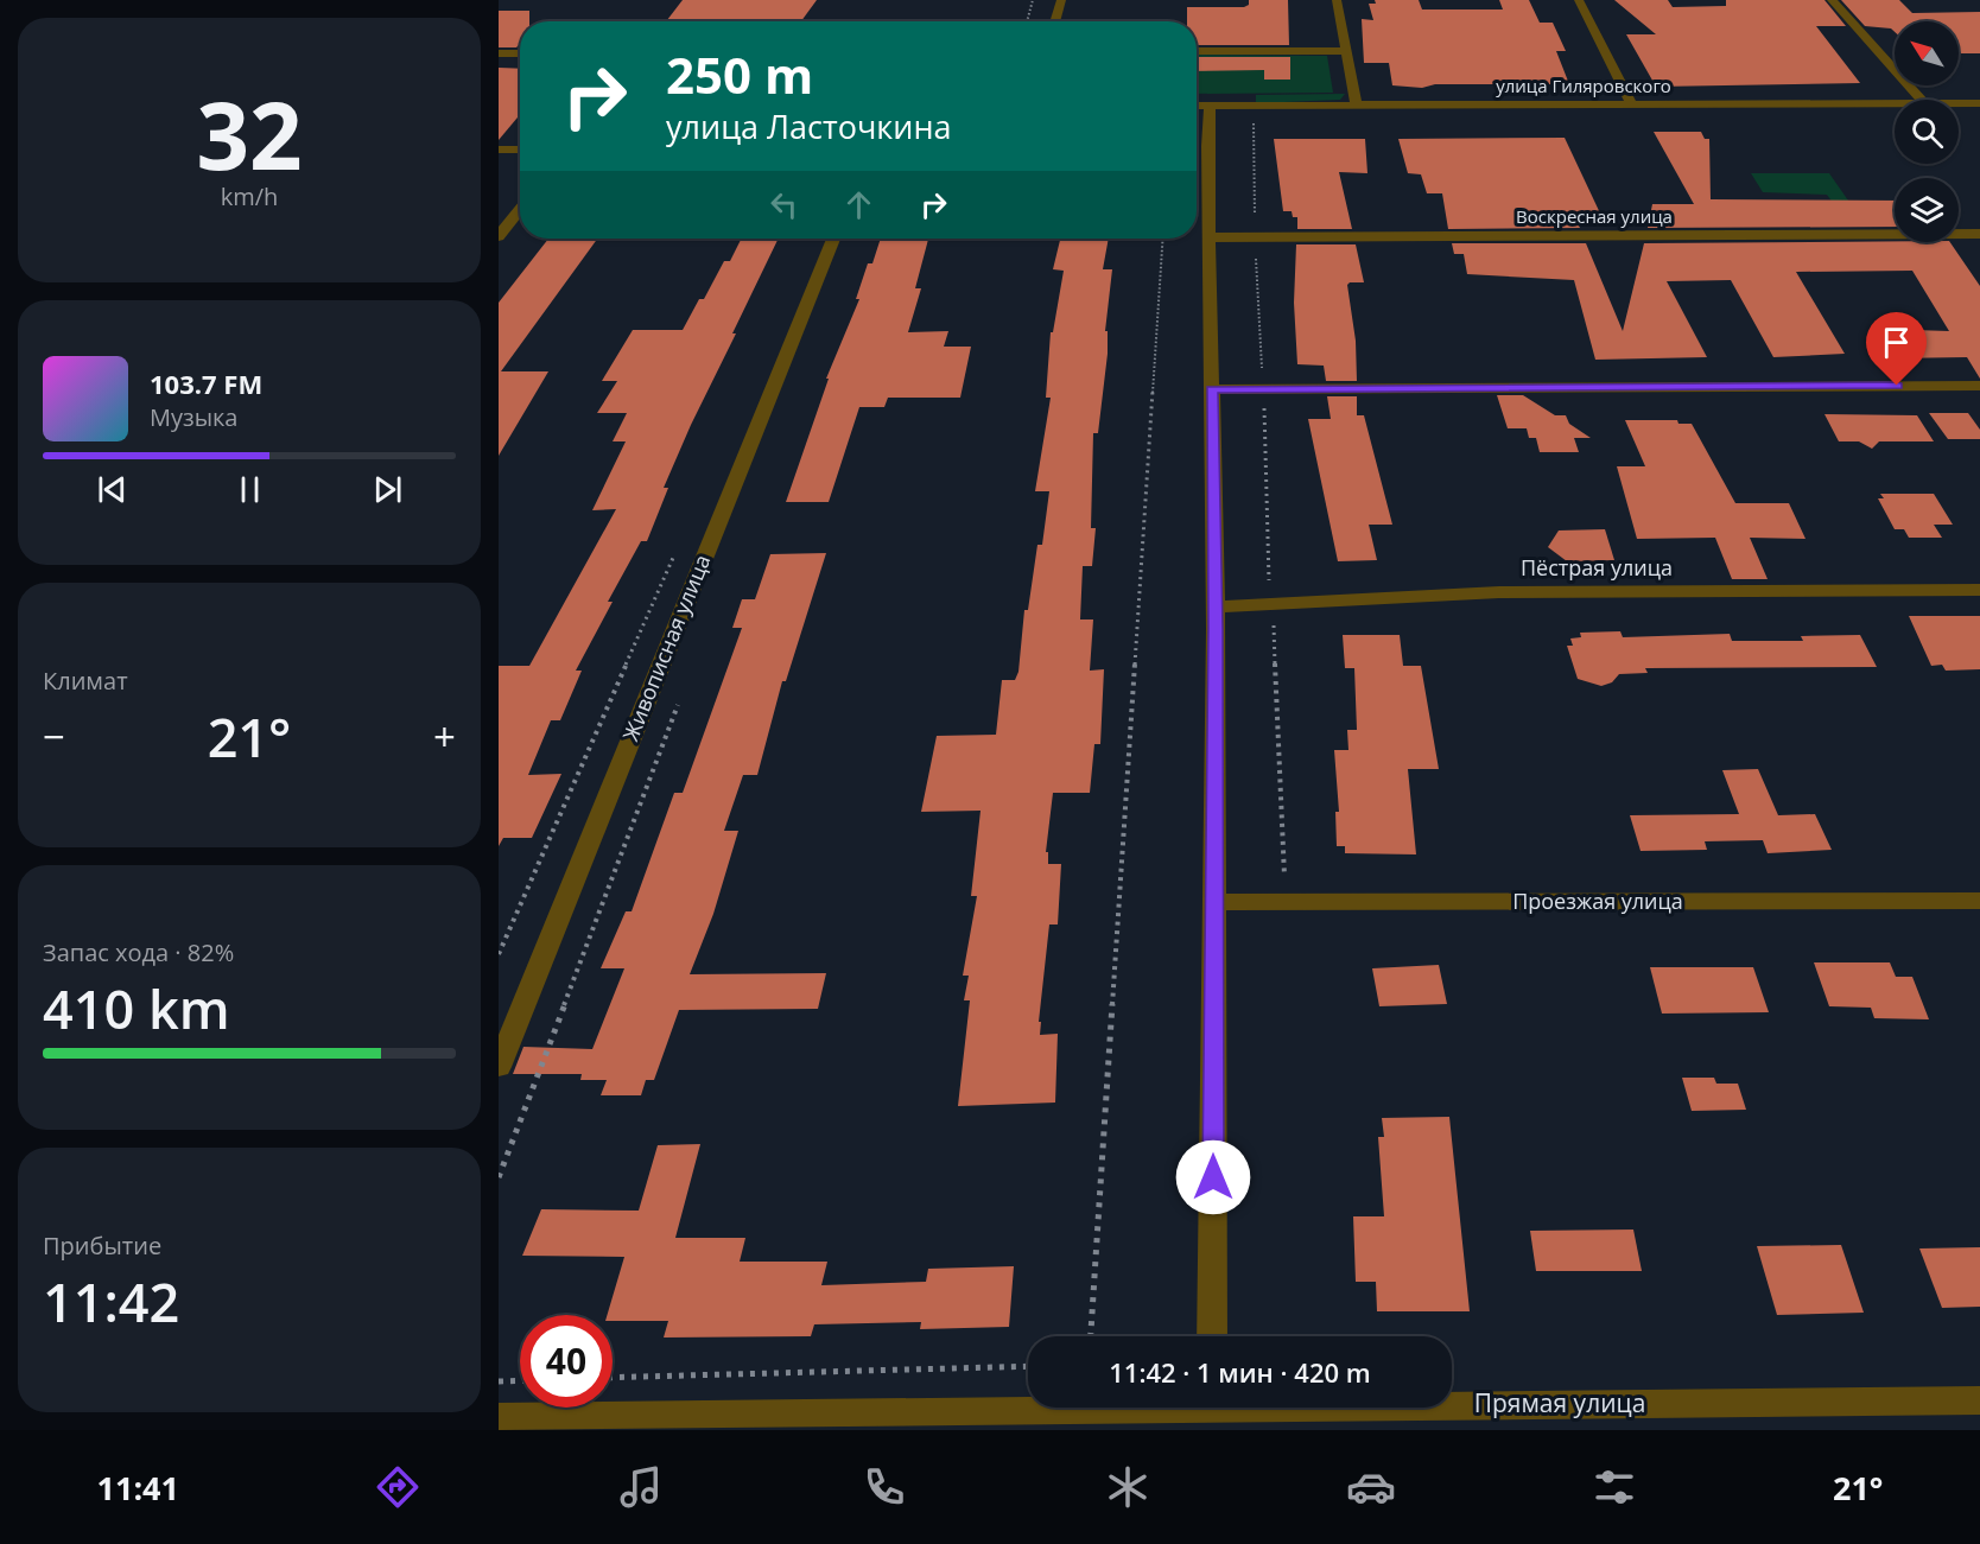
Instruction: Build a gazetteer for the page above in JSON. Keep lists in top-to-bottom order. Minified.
{"streets":{"street":["улица Гиляровского","Воскресная улица","Пёстрая улица","Живописная улица","Проезжая улица","Прямая улица"]},"north":"top left","page":{"tile":[["32","km/h"],"Климат",["Запас хода · 82%","410 km"],["Прибытие","11:42"]],"turn":["250 m","улица Ласточкина"],"song":["103.7 FM","Музыка"],"heat":["−","21°","+"],"limit":"40","trip":"11:42 · 1 мин · 420 m","tabs":["11:41","21°"]}}
